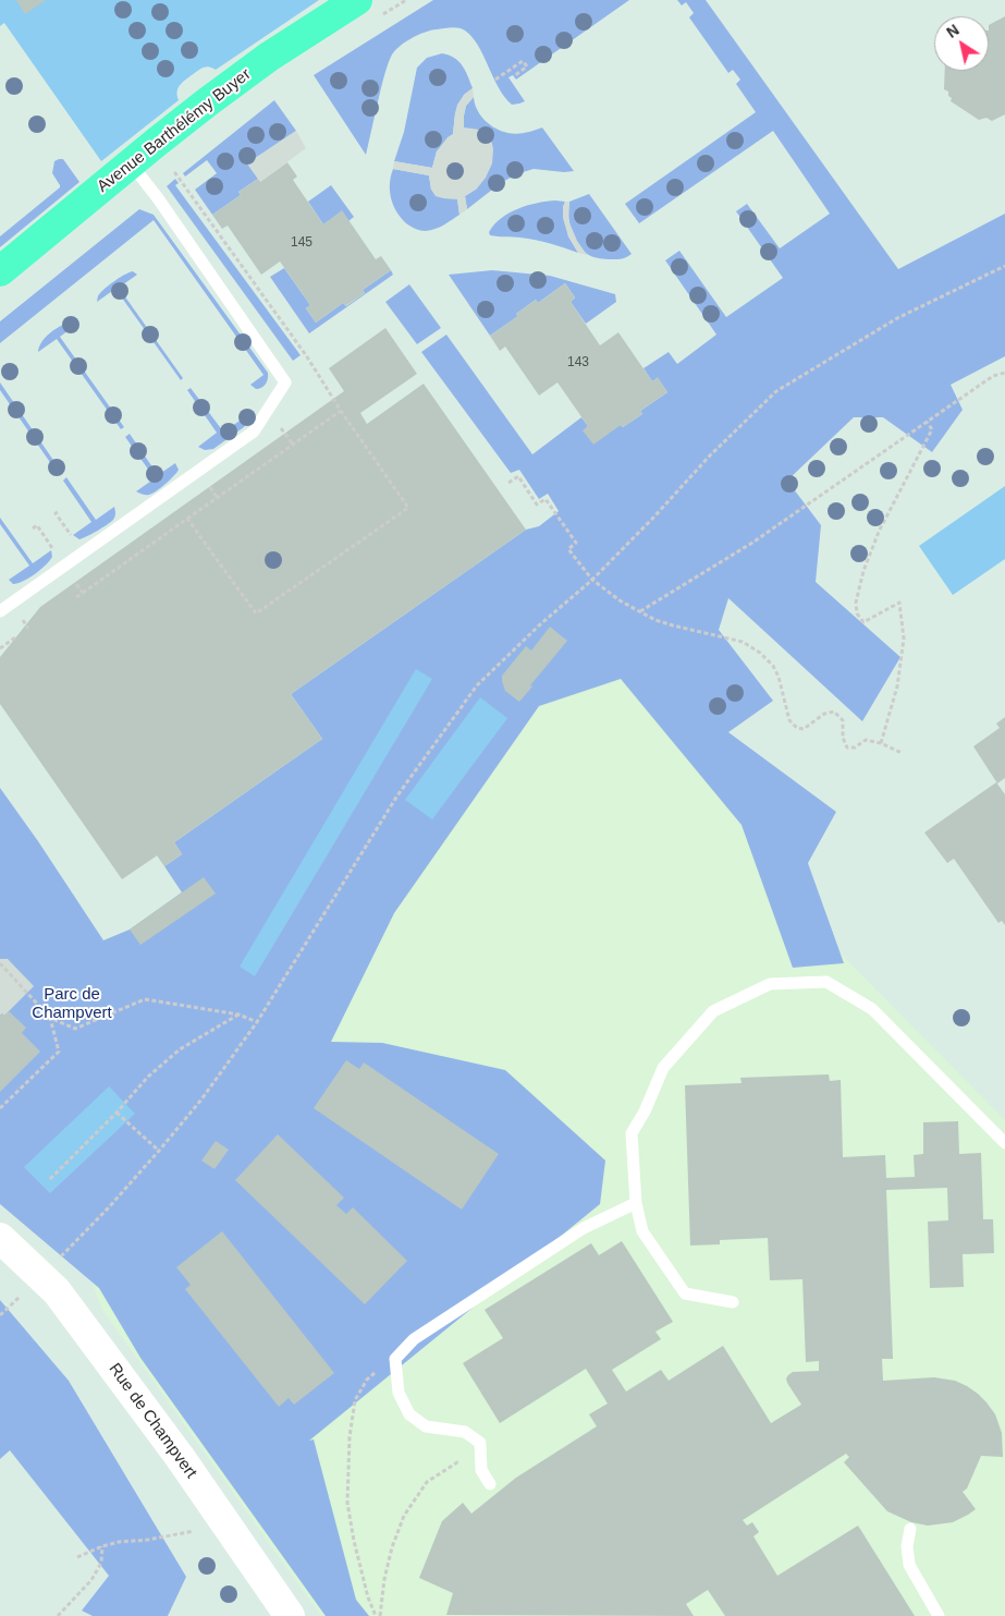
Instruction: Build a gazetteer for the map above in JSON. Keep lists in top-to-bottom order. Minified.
{"streets":{"main road":["Avenue Barthélémy Buyer"],"street":["Rue de Champvert"]},"parks":["Parc de Champvert"],"house_numbers":["145","143"],"north":"top left"}
